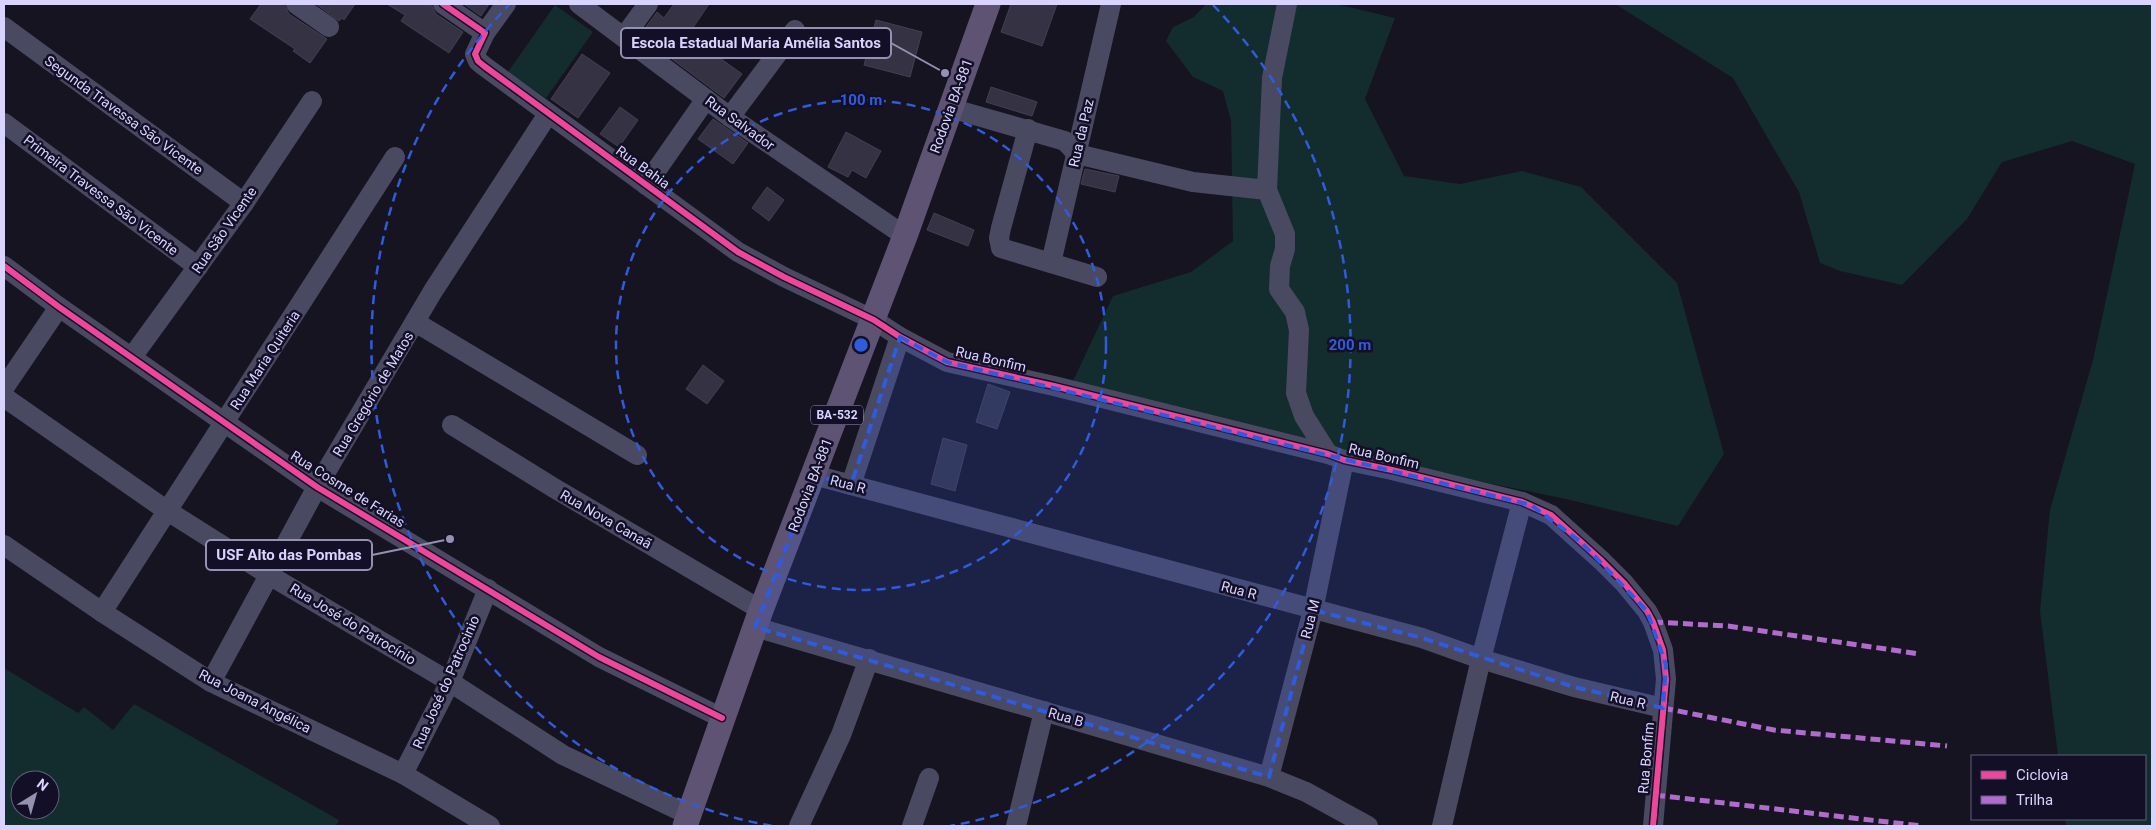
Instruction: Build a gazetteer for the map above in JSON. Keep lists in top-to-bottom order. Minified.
{"streets":{"main road":["Rodovia BA-881","BA-532"],"street":["Segunda Travessa São Vicente","Rua Salvador","Rua da Paz","Rua Bahia","Primeira Travessa São Vicente","Rua São Vicente","Rua Bonfim","Rua Maria Quiteria","Rua Gregório de Matos","Rua R","Rua Cosme de Farias","Rua Nova Canaã","Rua M","Rua José do Patrocínio","Rua José do Patrocinio","Rua Joana Angélica","Rua B"]},"crossings":[["Rodovia BA-881","Rua Salvador"],["Rodovia BA-881","Rua Bahia"],["Rodovia BA-881","Rua Bonfim"],["Rodovia BA-881","Rua R"],["Rodovia BA-881","Rua Cosme de Farias"],["Rodovia BA-881","Rua Nova Canaã"],["Rodovia BA-881","Rua José do Patrocínio"],["Rodovia BA-881","Rua B"],["Segunda Travessa São Vicente","Rua São Vicente"],["Rua Bahia","Rua Bonfim"],["Rua Bahia","Rua Gregório de Matos"],["Primeira Travessa São Vicente","Rua São Vicente"],["Rua São Vicente","Rua Cosme de Farias"],["Rua Bonfim","Rua R"],["Rua Bonfim","Rua M"],["Rua Maria Quiteria","Rua Cosme de Farias"],["Rua Maria Quiteria","Rua José do Patrocínio"],["Rua Maria Quiteria","Rua Joana Angélica"],["Rua Gregório de Matos","Rua Cosme de Farias"],["Rua Gregório de Matos","Rua José do Patrocínio"],["Rua Gregório de Matos","Rua Joana Angélica"],["Rua R","Rua M"],["Rua Cosme de Farias","Rua José do Patrocinio"],["Rua Nova Canaã","Rua B"],["Rua M","Rua B"],["Rua José do Patrocínio","Rua José do Patrocinio"],["Rua José do Patrocinio","Rua Joana Angélica"]],"places":["Escola Estadual Maria Amélia Santos","USF Alto das Pombas"],"legend":["Ciclovia","Trilha"],"north":"top right","rings":["100 m","200 m"]}
